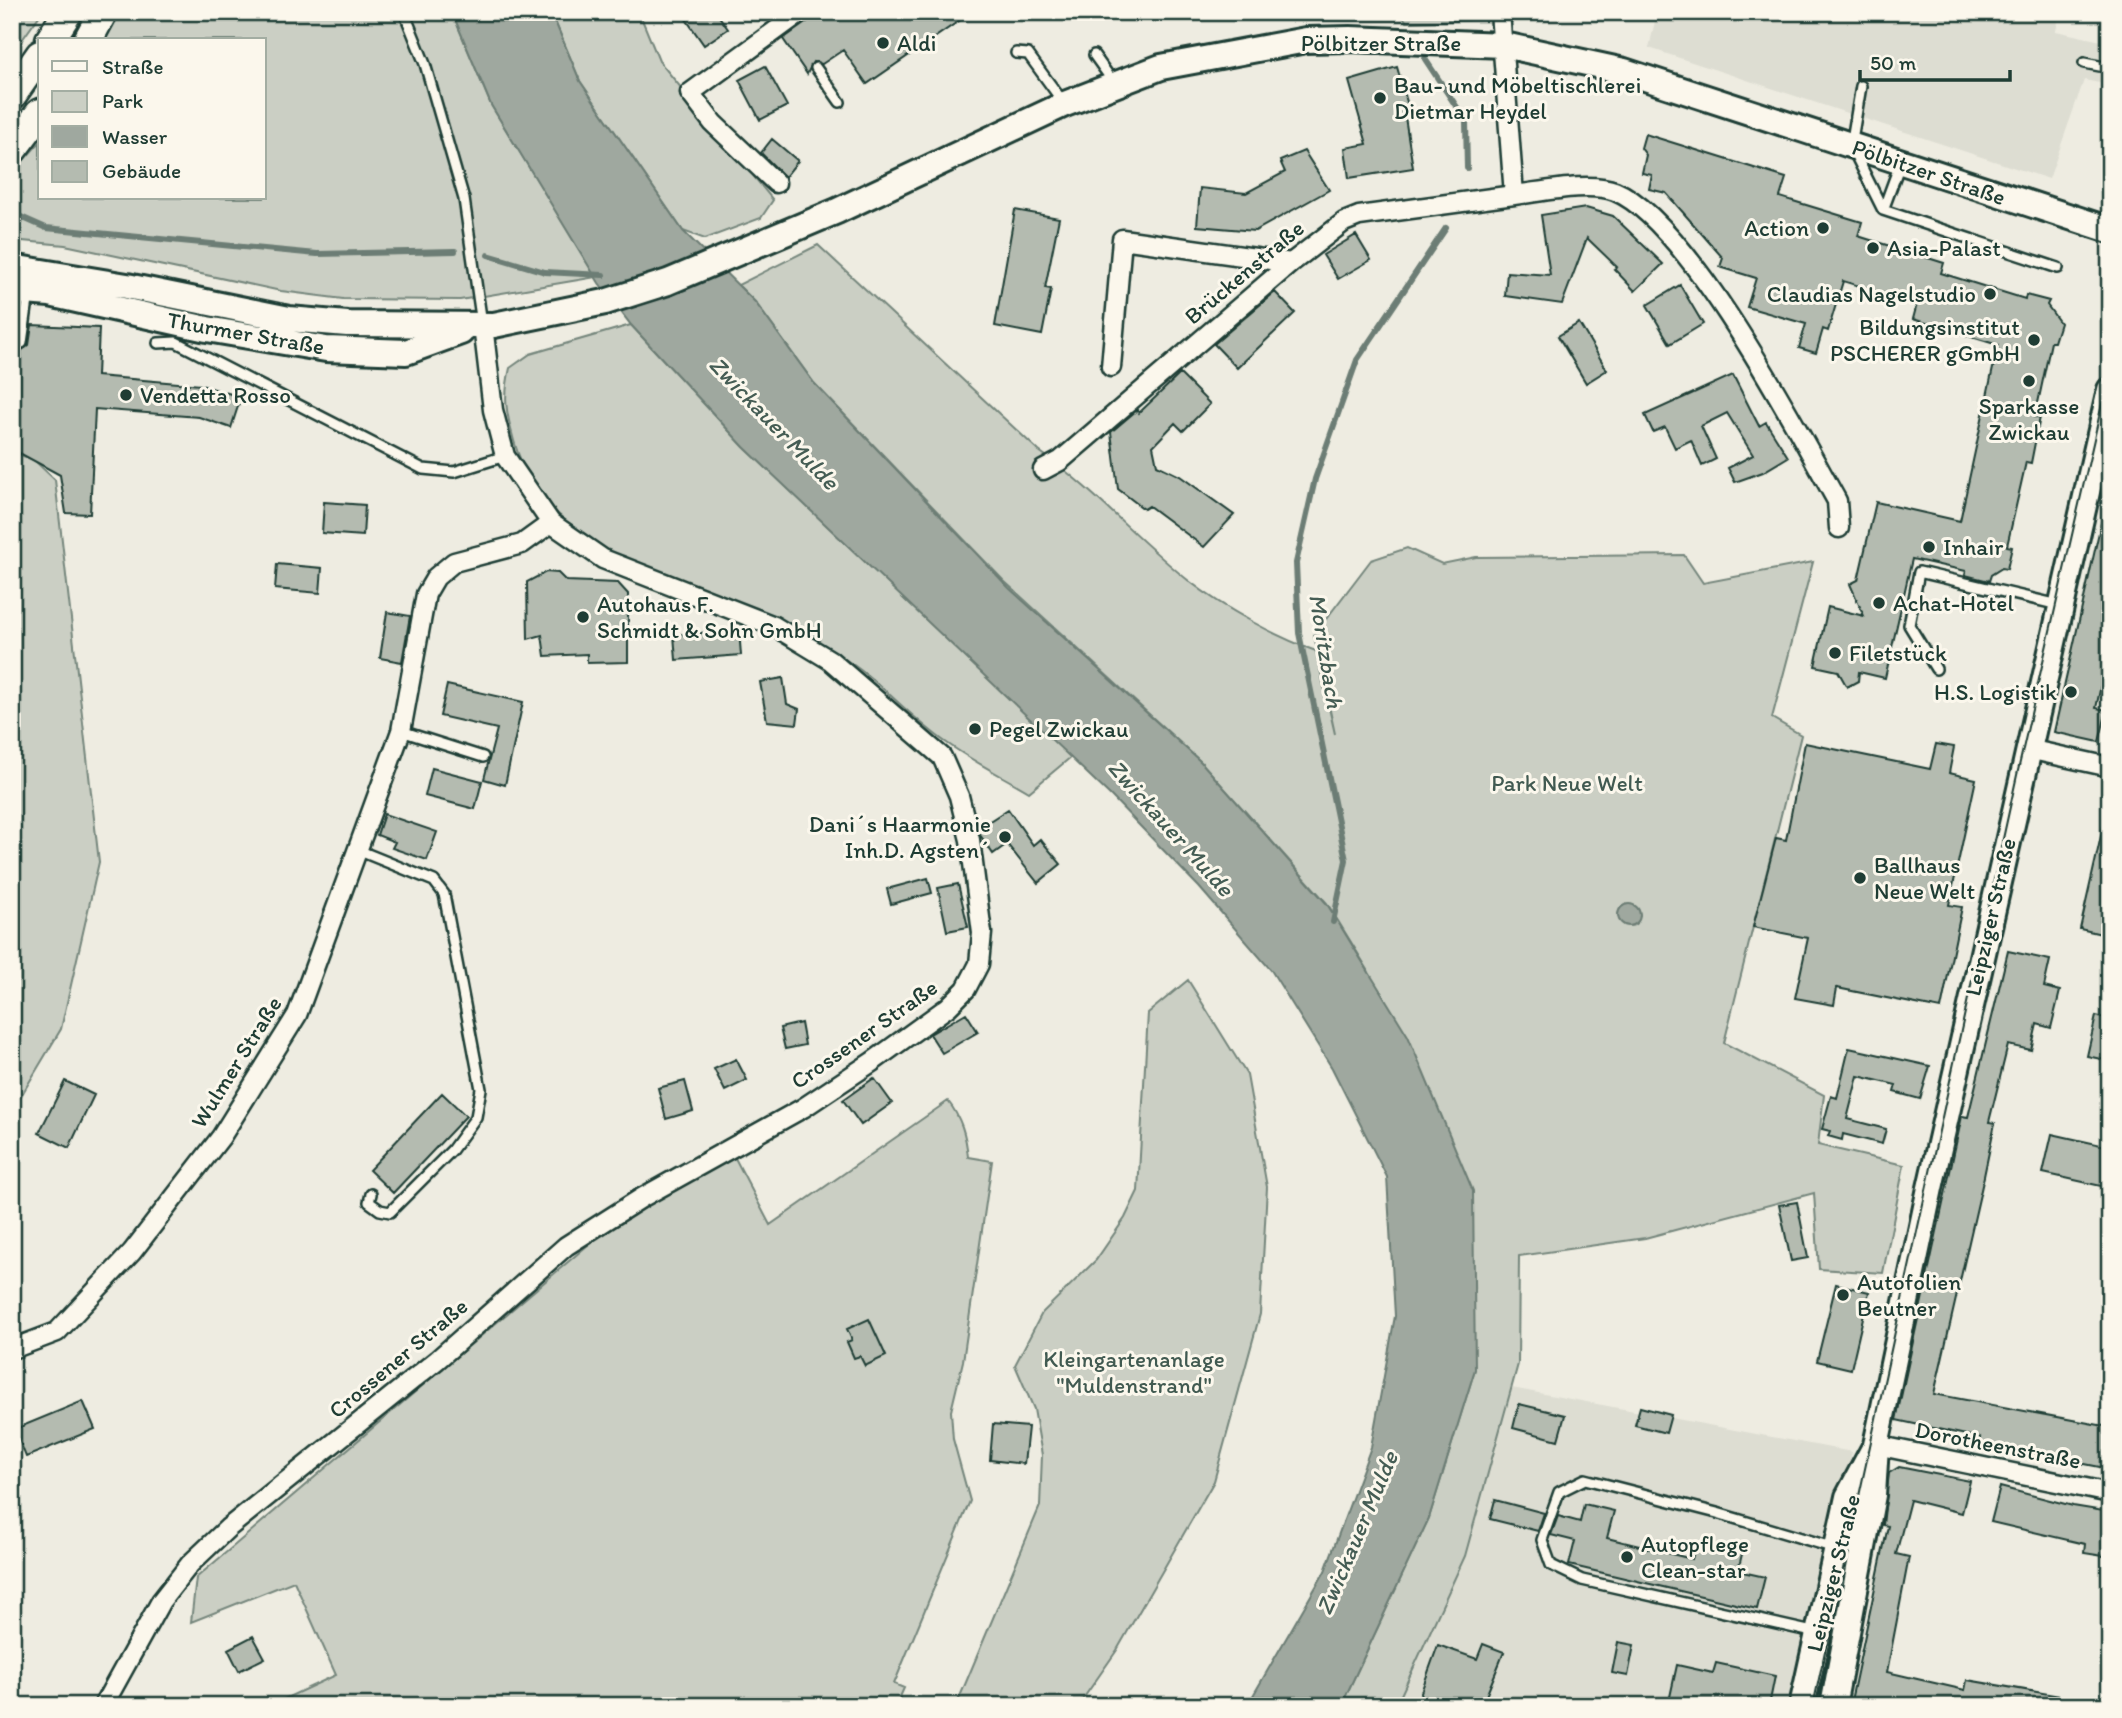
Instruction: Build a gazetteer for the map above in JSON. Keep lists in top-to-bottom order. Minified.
{"streets":{"street":["Pölbitzer Straße","Brückenstraße","Thurmer Straße","Leipziger Straße","Crossener Straße","Wulmer Straße","Dorotheenstraße"]},"crossings":[["Pölbitzer Straße","Thurmer Straße"],["Thurmer Straße","Crossener Straße"],["Leipziger Straße","Dorotheenstraße"],["Crossener Straße","Wulmer Straße"]],"water":["Zwickauer Mulde","Moritzbach"],"parks":["Park Neue Welt","Kleingartenanlage \"Muldenstrand\""],"places":["Aldi","Bau- und Möbeltischlerei Dietmar Heydel","Action","Asia-Palast","Claudias Nagelstudio","Bildungsinstitut PSCHERER gGmbH","Sparkasse Zwickau","Vendetta Rosso","Inhair","Achat-Hotel","Autohaus F. Schmidt & Sohn GmbH","Filetstück","H.S. Logistik","Pegel Zwickau","Dani´s Haarmonie Inh.D. Agsten´","Ballhaus Neue Welt","Autofolien Beutner","Autopflege Clean-star"],"legend":["Straße","Park","Wasser","Gebäude"],"scale_bar":"50 m"}
